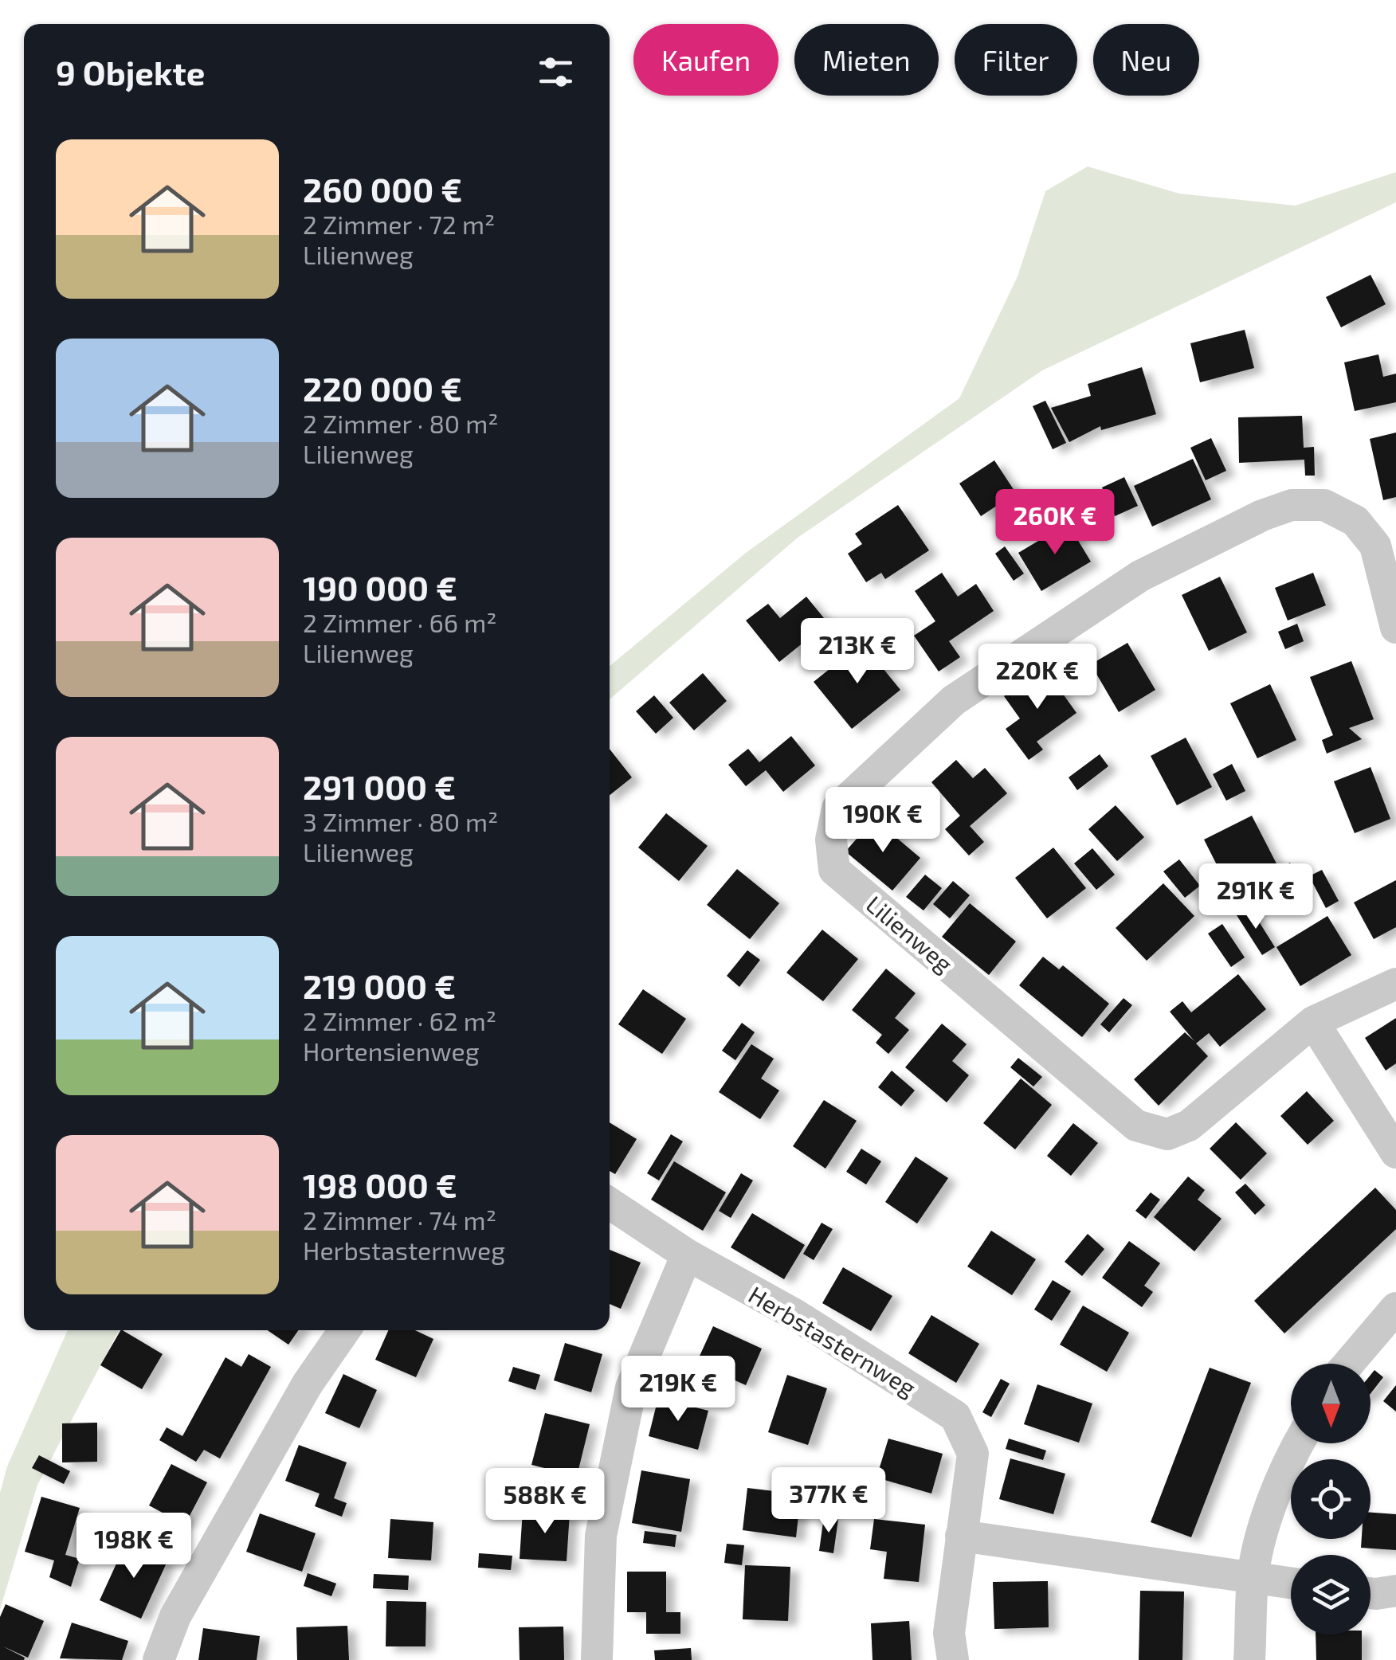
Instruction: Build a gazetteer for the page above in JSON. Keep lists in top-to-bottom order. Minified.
{"streets":{"street":["Lilienweg","Herbstasternweg"]},"north":"bottom","page":{"chip":["Kaufen","Mieten","Filter","Neu"],"heading":"9 Objekte","list":[{"name":"260 000 €","note":"2 Zimmer · 72 m² · Lilienweg"},{"name":"220 000 €","note":"2 Zimmer · 80 m² · Lilienweg"},{"name":"190 000 €","note":"2 Zimmer · 66 m² · Lilienweg"},{"name":"291 000 €","note":"3 Zimmer · 80 m² · Lilienweg"},{"name":"219 000 €","note":"2 Zimmer · 62 m² · Hortensienweg"},{"name":"198 000 €","note":"2 Zimmer · 74 m² · Herbstasternweg"}],"price":["260K €","213K €","220K €","190K €","291K €","219K €","377K €","588K €","198K €"]}}
